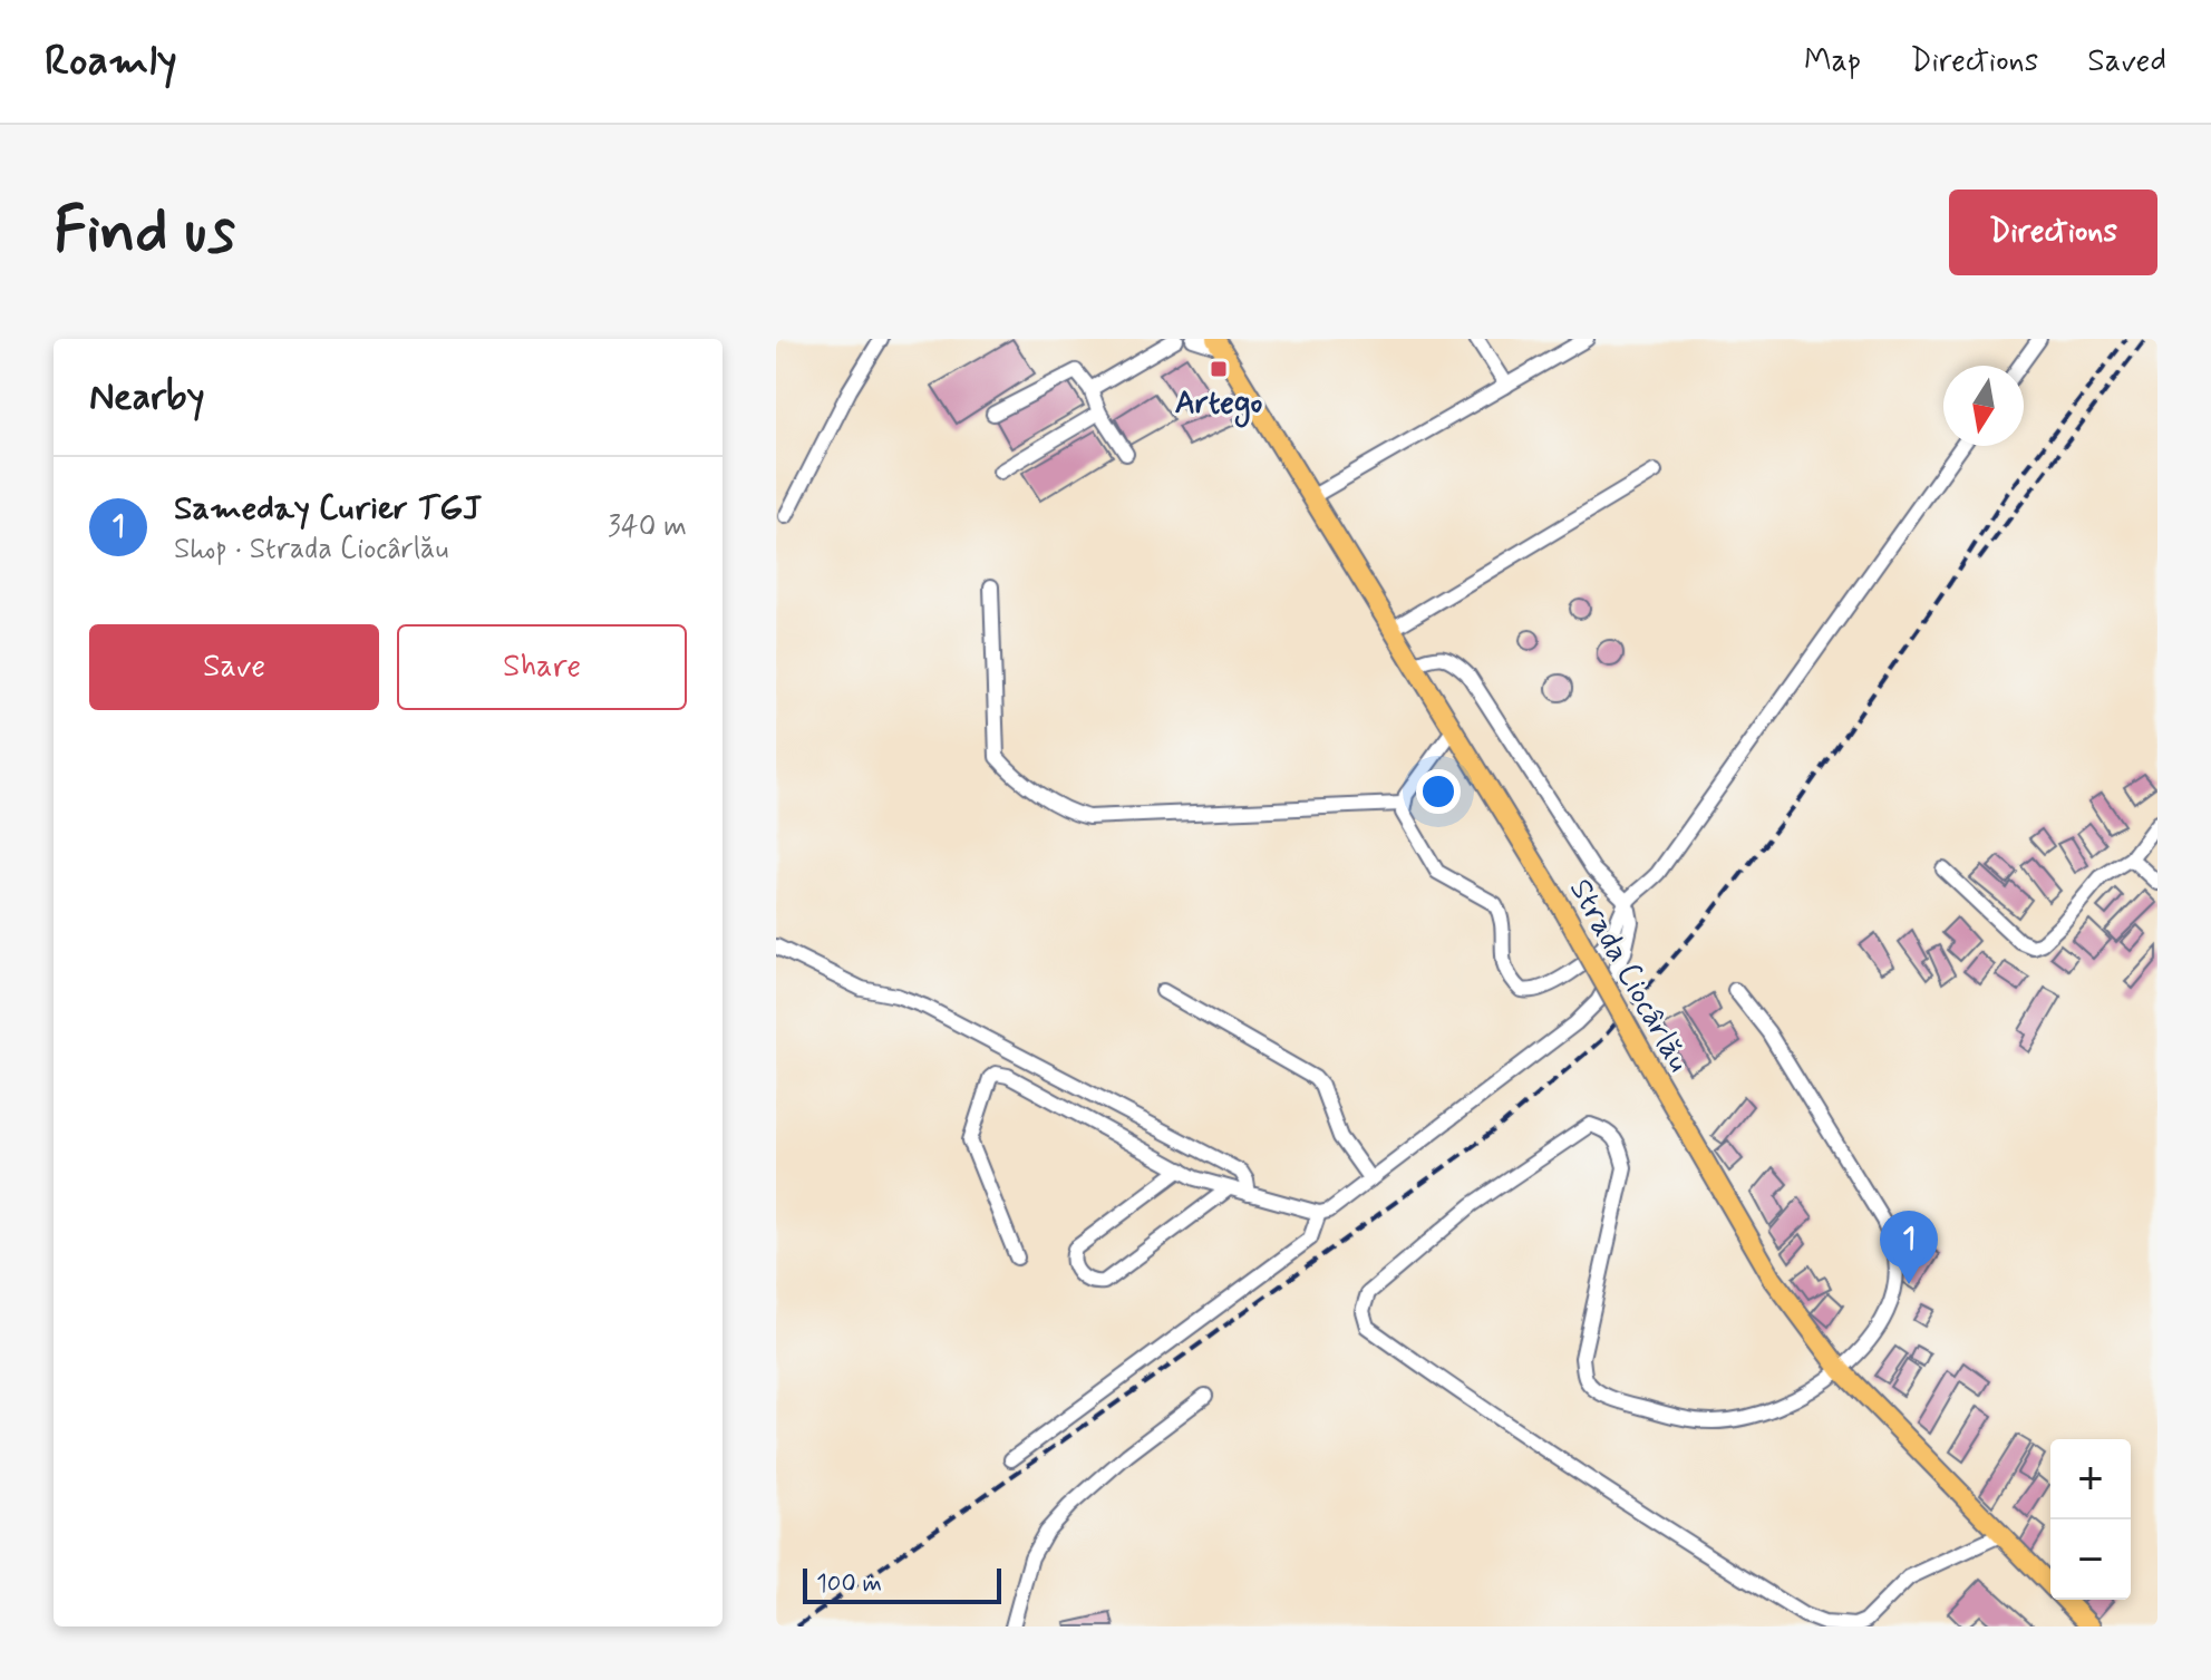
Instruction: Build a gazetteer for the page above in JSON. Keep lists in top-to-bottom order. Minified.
{"streets":{"main road":["Strada Ciocârlău"]},"places":{"transit":["Artego"]},"scale_bar":"100 m","north":"bottom","page":{"header":"Roamly","nav":["Map","Directions","Saved"],"buttons":["Directions",["Save","Share"]],"title":"Find us","heading":"Nearby","list":[{"mark":"1","name":"Sameday Curier TGJ","note":"Shop · Strada Ciocârlău","value":"340 m"}],"pins":"1","map_buttons":["+","−"],"scale":"100 m"}}
